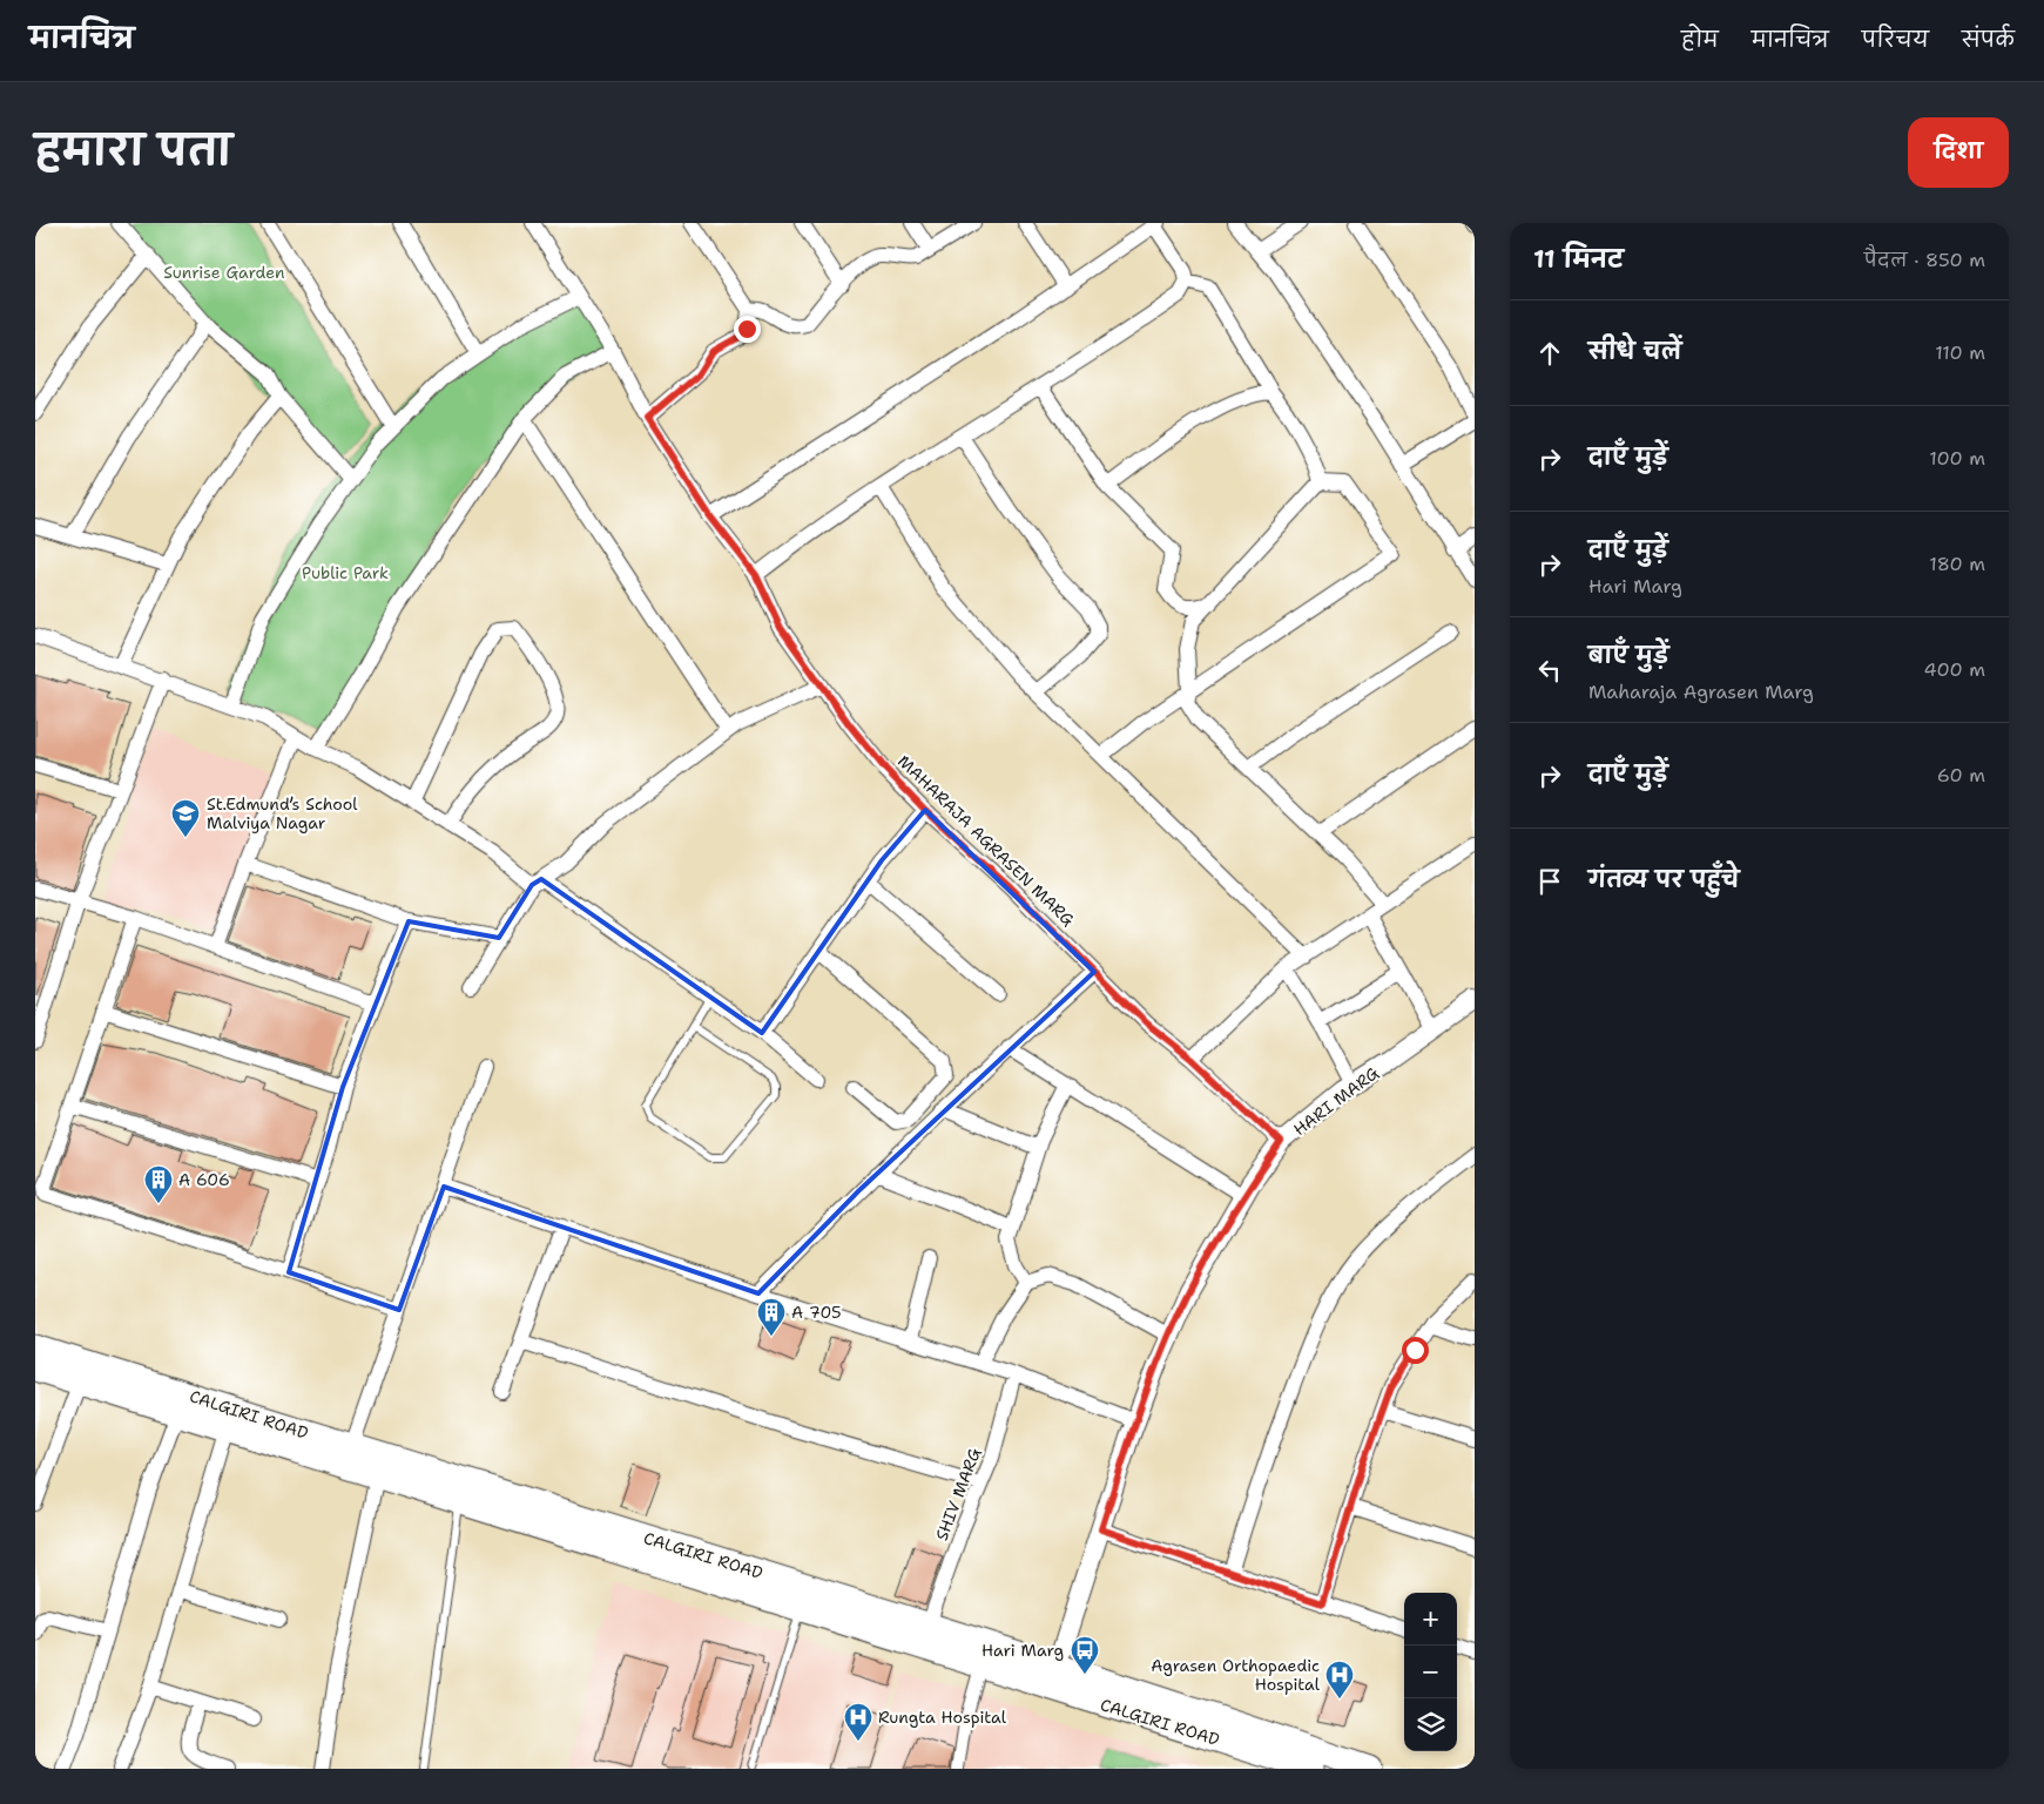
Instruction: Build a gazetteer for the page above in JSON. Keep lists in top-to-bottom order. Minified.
{"streets":{"main road":["CALGIRI ROAD"],"street":["MAHARAJA AGRASEN MARG","HARI MARG","SHIV MARG"]},"crossings":[["MAHARAJA AGRASEN MARG","HARI MARG"],["HARI MARG","CALGIRI ROAD"],["CALGIRI ROAD","SHIV MARG"]],"parks":["Sunrise Garden","Public Park"],"places":{"school or university":["St.Edmund’s School Malviya Nagar"],"building":["A 606","A 705"],"bus stop":["Hari Marg"],"hospital":["Agrasen Orthopaedic Hospital","Rungta Hospital"]},"page":{"header":"मानचित्र","nav":["होम","मानचित्र","परिचय","संपर्क"],"title":"हमारा पता","buttons":"दिशा","heading":["11 मिनट","पैदल · 850 m"],"list":[["सीधे चलें","110 m"],["दाएँ मुड़ें","100 m"],["दाएँ मुड़ें","Hari Marg","180 m"],["बाएँ मुड़ें","Maharaja Agrasen Marg","400 m"],["दाएँ मुड़ें","60 m"],"गंतव्य पर पहुँचे"],"map_buttons":["+","−"]}}
